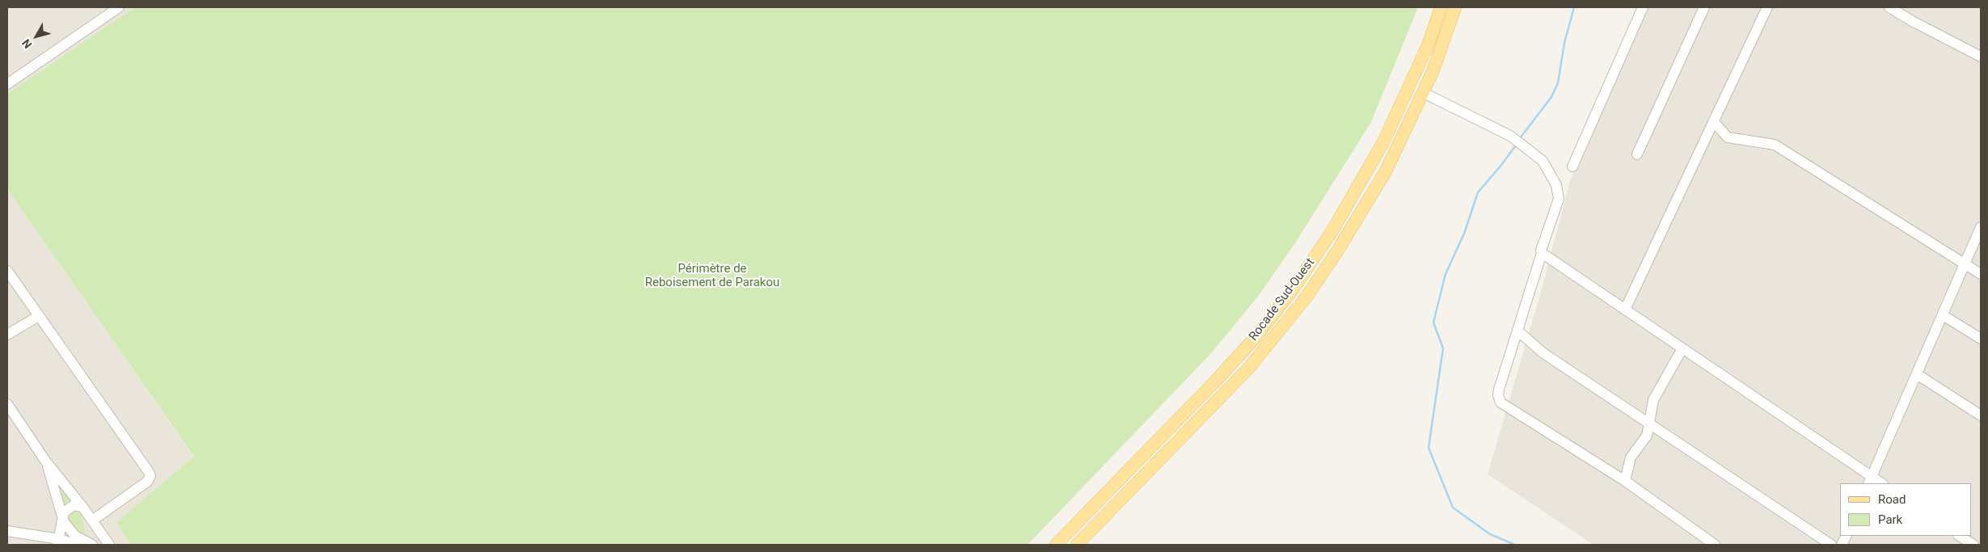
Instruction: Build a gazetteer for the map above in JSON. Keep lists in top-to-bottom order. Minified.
{"streets":{"main road":["Rocade Sud-Ouest"]},"parks":["Périmètre de Reboisement de Parakou"],"legend":["Road","Park"],"north":"bottom left"}
